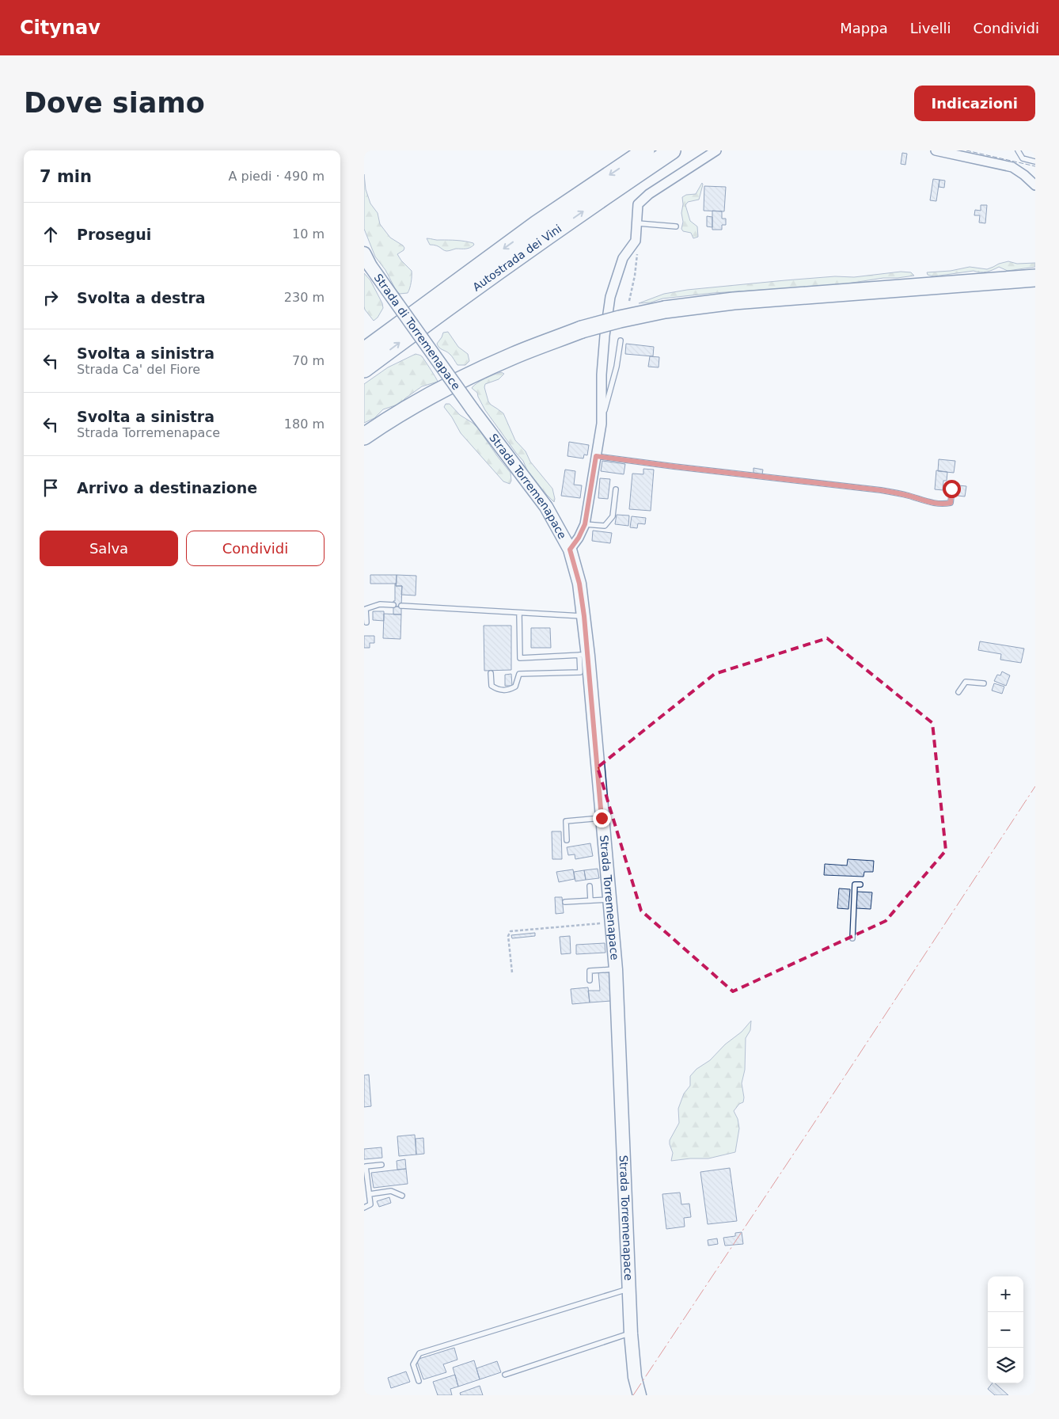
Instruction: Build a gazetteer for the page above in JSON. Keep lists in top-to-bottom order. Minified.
{"streets":{"highway":["Autostrada dei Vini"],"street":["Strada di Torremenapace","Strada Torremenapace"]},"crossings":[["Strada di Torremenapace","Strada Torremenapace"]],"page":{"header":"Citynav","nav":["Mappa","Livelli","Condividi"],"buttons":["Indicazioni",["Salva","Condividi"]],"title":"Dove siamo","heading":["7 min","A piedi · 490 m"],"list":[["Prosegui","10 m"],["Svolta a destra","230 m"],["Svolta a sinistra","Strada Ca' del Fiore","70 m"],["Svolta a sinistra","Strada Torremenapace","180 m"],"Arrivo a destinazione"],"map_buttons":["+","−"]}}
